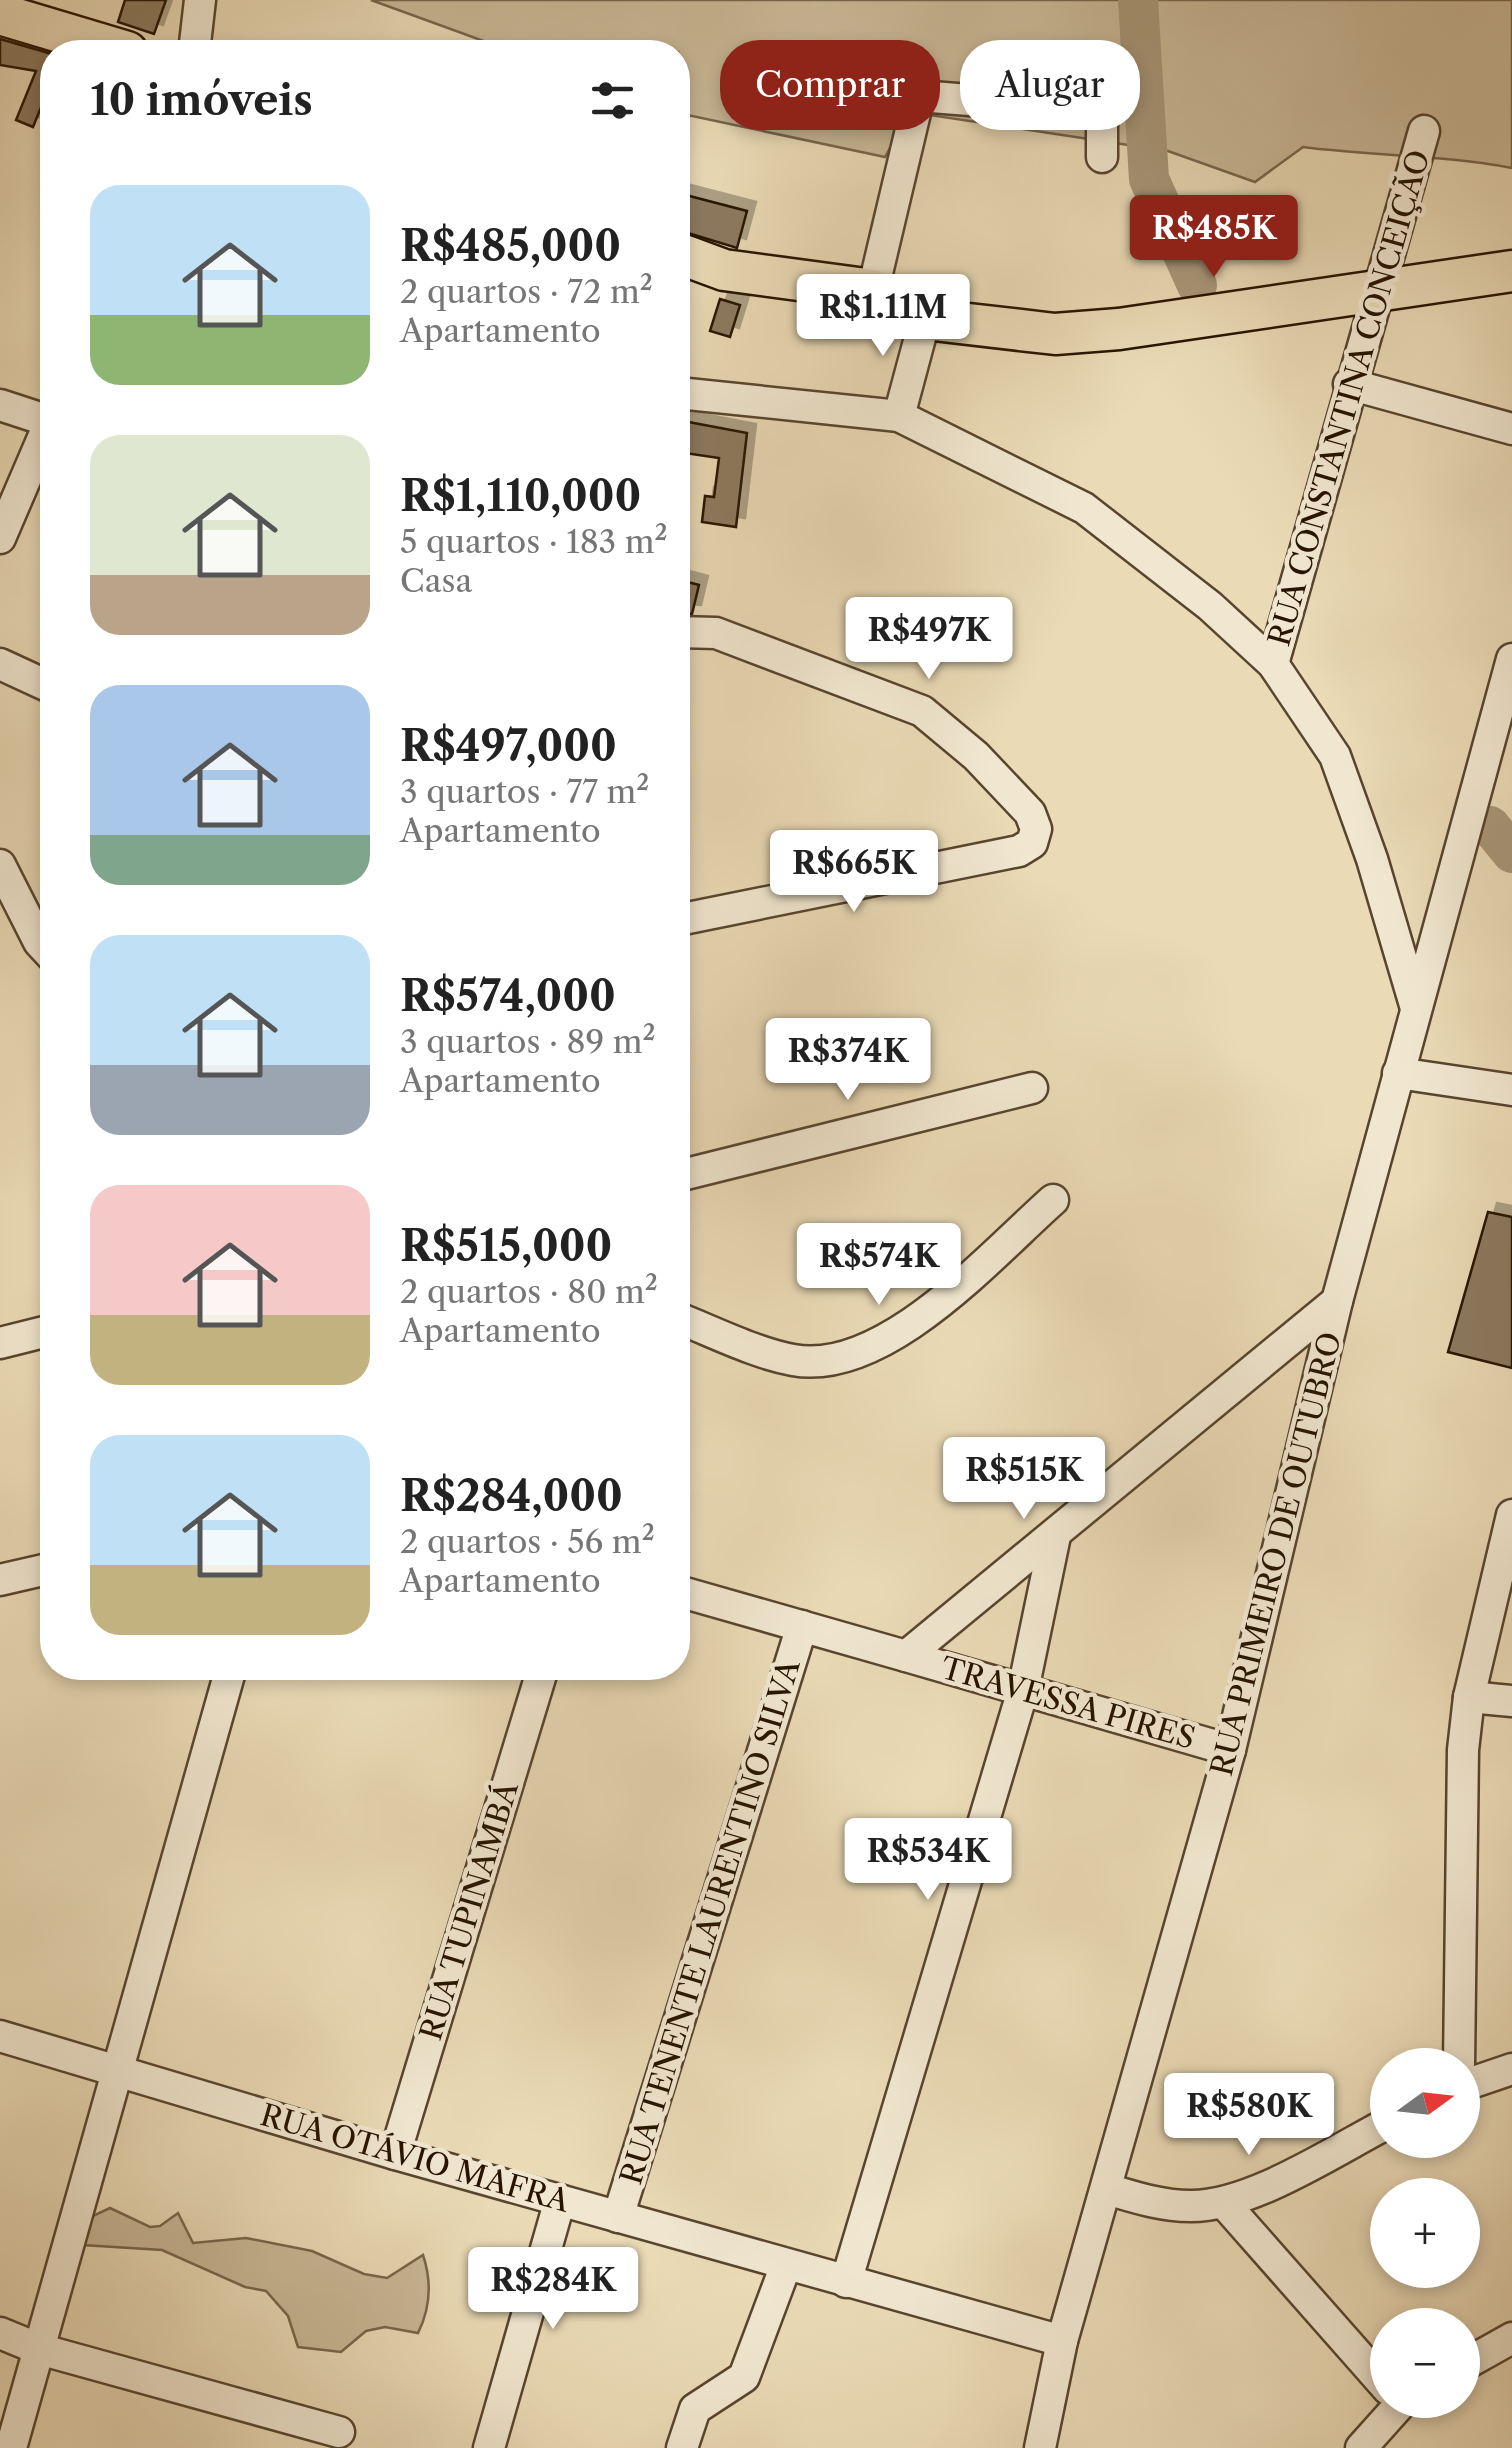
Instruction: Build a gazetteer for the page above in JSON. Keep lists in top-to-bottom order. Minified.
{"streets":{"street":["RUA CONSTANTINA CONCEIÇÃO","RUA PRIMEIRO DE OUTUBRO","TRAVESSA PIRES","RUA TUPINAMBÁ","RUA TENENTE LAURENTINO SILVA","RUA OTÁVIO MAFRA"]},"crossings":[["RUA PRIMEIRO DE OUTUBRO","TRAVESSA PIRES"],["RUA PRIMEIRO DE OUTUBRO","RUA OTÁVIO MAFRA"],["TRAVESSA PIRES","RUA TENENTE LAURENTINO SILVA"],["RUA TUPINAMBÁ","RUA OTÁVIO MAFRA"],["RUA TENENTE LAURENTINO SILVA","RUA OTÁVIO MAFRA"]],"north":"right","page":{"chip":["Comprar","Alugar"],"heading":"10 imóveis","list":[{"name":"R$485,000","note":"2 quartos · 72 m² · Apartamento"},{"name":"R$1,110,000","note":"5 quartos · 183 m² · Casa"},{"name":"R$497,000","note":"3 quartos · 77 m² · Apartamento"},{"name":"R$574,000","note":"3 quartos · 89 m² · Apartamento"},{"name":"R$515,000","note":"2 quartos · 80 m² · Apartamento"},{"name":"R$284,000","note":"2 quartos · 56 m² · Apartamento"}],"price":["R$485K","R$1.11M","R$497K","R$665K","R$374K","R$574K","R$515K","R$534K","R$580K","R$284K"],"map_buttons":["+","−"]}}
